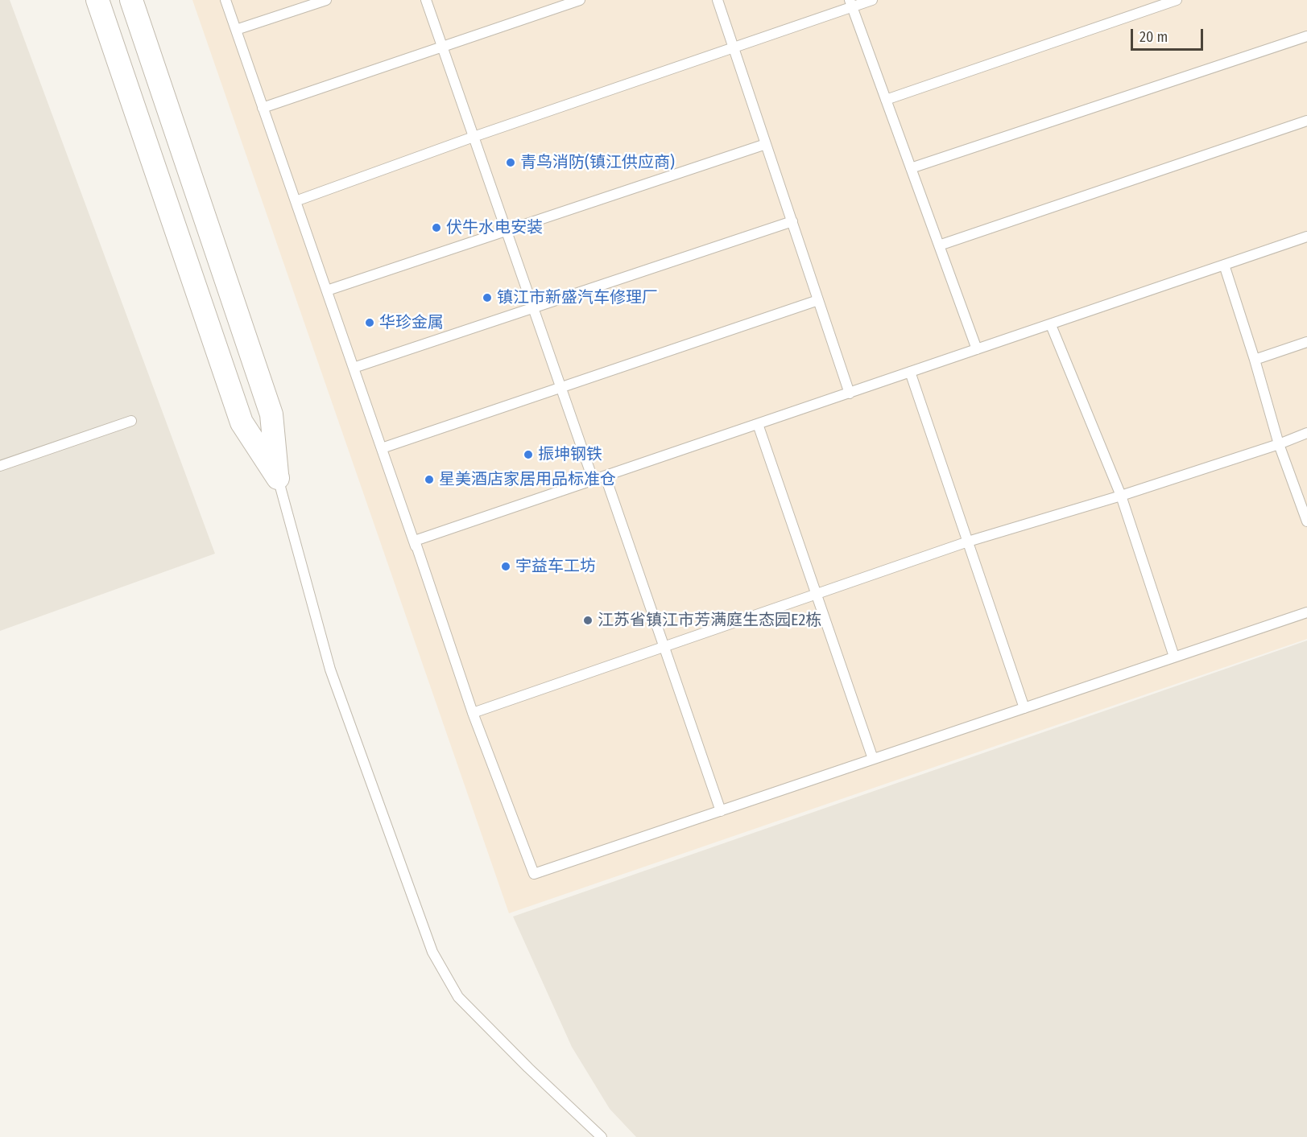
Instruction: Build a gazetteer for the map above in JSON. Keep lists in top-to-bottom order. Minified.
{"places":["青鸟消防(镇江供应商)","伏牛水电安装","镇江市新盛汽车修理厂","华珍金属","振坤钢铁","星美酒店家居用品标准仓","宇益车工坊","江苏省镇江市芳满庭生态园E2栋"],"scale_bar":"20 m"}
